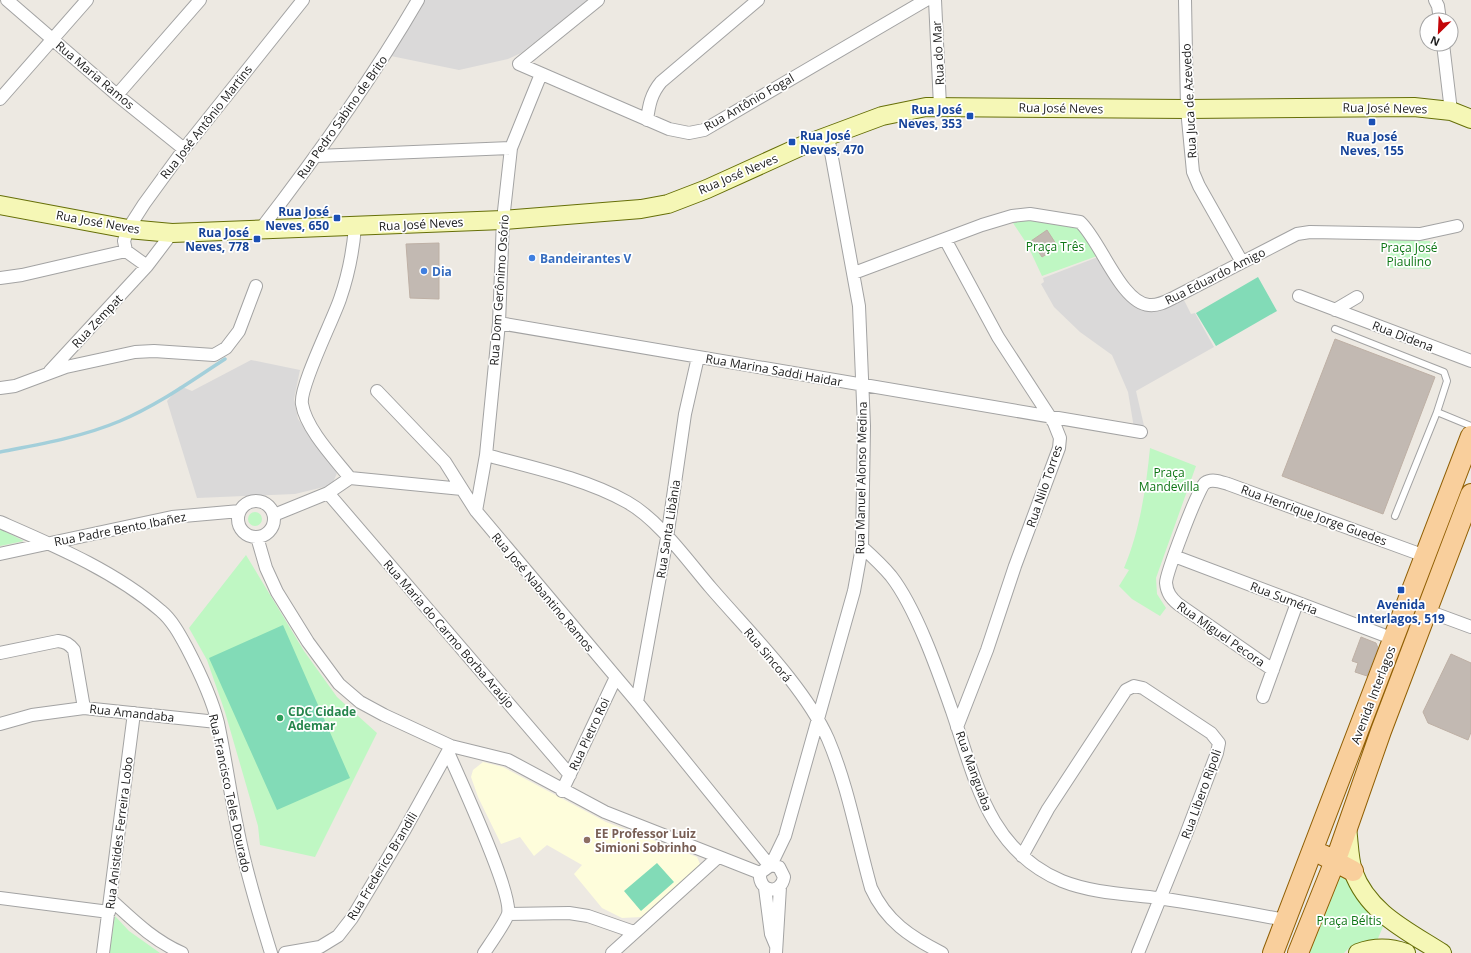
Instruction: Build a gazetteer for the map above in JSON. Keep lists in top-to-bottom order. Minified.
{"streets":{"main road":["Avenida Interlagos"],"street":["Rua do Mar","Rua Maria Ramos","Rua Juca de Azevedo","Rua Antônio Fogal","Rua José Neves","Rua Pedro Sabino de Brito","Rua José Antônio Martins","Rua Eduardo Amigo","Rua Dom Gerônimo Osório","Rua Zempat","Rua Didena","Rua Marina Saddi Haidar","Rua Manuel Alonso Medina","Rua Nilo Torres","Rua Henrique Jorge Guedes","Rua Padre Bento Ibañez","Rua Santa Libânia","Rua José Nabantino Ramos","Rua Suméria","Rua Maria do Carmo Borba Araújo","Rua Miguel Pecora","Rua Sincorá","Rua Amandaba","Rua Pietro Roi","Rua Manguaba","Rua Francisco Teles Dourado","Rua Libero Ripoli","Rua Anistides Ferreira Lobo","Rua Frederico Brandili"]},"crossings":[["Rua do Mar","Rua José Neves"],["Rua Maria Ramos","Rua José Antônio Martins"],["Rua Juca de Azevedo","Rua José Neves"],["Rua Juca de Azevedo","Rua Eduardo Amigo"],["Rua Antônio Fogal","Rua Dom Gerônimo Osório"],["Rua José Neves","Rua Pedro Sabino de Brito"],["Rua José Neves","Rua José Antônio Martins"],["Rua José Neves","Rua Dom Gerônimo Osório"],["Rua José Neves","Rua Zempat"],["Rua José Neves","Rua Manuel Alonso Medina"],["Rua Eduardo Amigo","Rua Manuel Alonso Medina"],["Rua Eduardo Amigo","Rua Nilo Torres"],["Rua Dom Gerônimo Osório","Rua Marina Saddi Haidar"],["Rua Dom Gerônimo Osório","Rua José Nabantino Ramos"],["Rua Dom Gerônimo Osório","Rua Sincorá"],["Rua Marina Saddi Haidar","Rua Manuel Alonso Medina"],["Rua Marina Saddi Haidar","Rua Nilo Torres"],["Rua Marina Saddi Haidar","Rua Santa Libânia"],["Rua Manuel Alonso Medina","Rua José Nabantino Ramos"],["Rua Manuel Alonso Medina","Rua Sincorá"],["Rua Manuel Alonso Medina","Rua Manguaba"],["Rua Nilo Torres","Rua Manguaba"],["Rua Henrique Jorge Guedes","Rua Miguel Pecora"],["Rua Henrique Jorge Guedes","Avenida Interlagos"],["Rua Padre Bento Ibañez","Rua Francisco Teles Dourado"],["Rua Santa Libânia","Rua José Nabantino Ramos"],["Rua Santa Libânia","Rua Sincorá"],["Rua José Nabantino Ramos","Rua Pietro Roi"],["Rua Suméria","Rua Miguel Pecora"],["Rua Suméria","Avenida Interlagos"],["Rua Maria do Carmo Borba Araújo","Rua Pietro Roi"],["Avenida Interlagos","Rua Manguaba"],["Rua Amandaba","Rua Francisco Teles Dourado"],["Rua Amandaba","Rua Anistides Ferreira Lobo"],["Rua Manguaba","Rua Libero Ripoli"]],"parks":["Praça Três","Praça José Piaulino","Praça Mandevilla","Praça Béltis"],"places":{"transit":["Rua José Neves, 353","Rua José Neves, 155","Rua José Neves, 470","Rua José Neves, 650","Rua José Neves, 778","Avenida Interlagos, 519"],"other":["Bandeirantes V","Dia","CDC Cidade Ademar","EE Professor Luiz Simioni Sobrinho"]},"north":"bottom left"}
